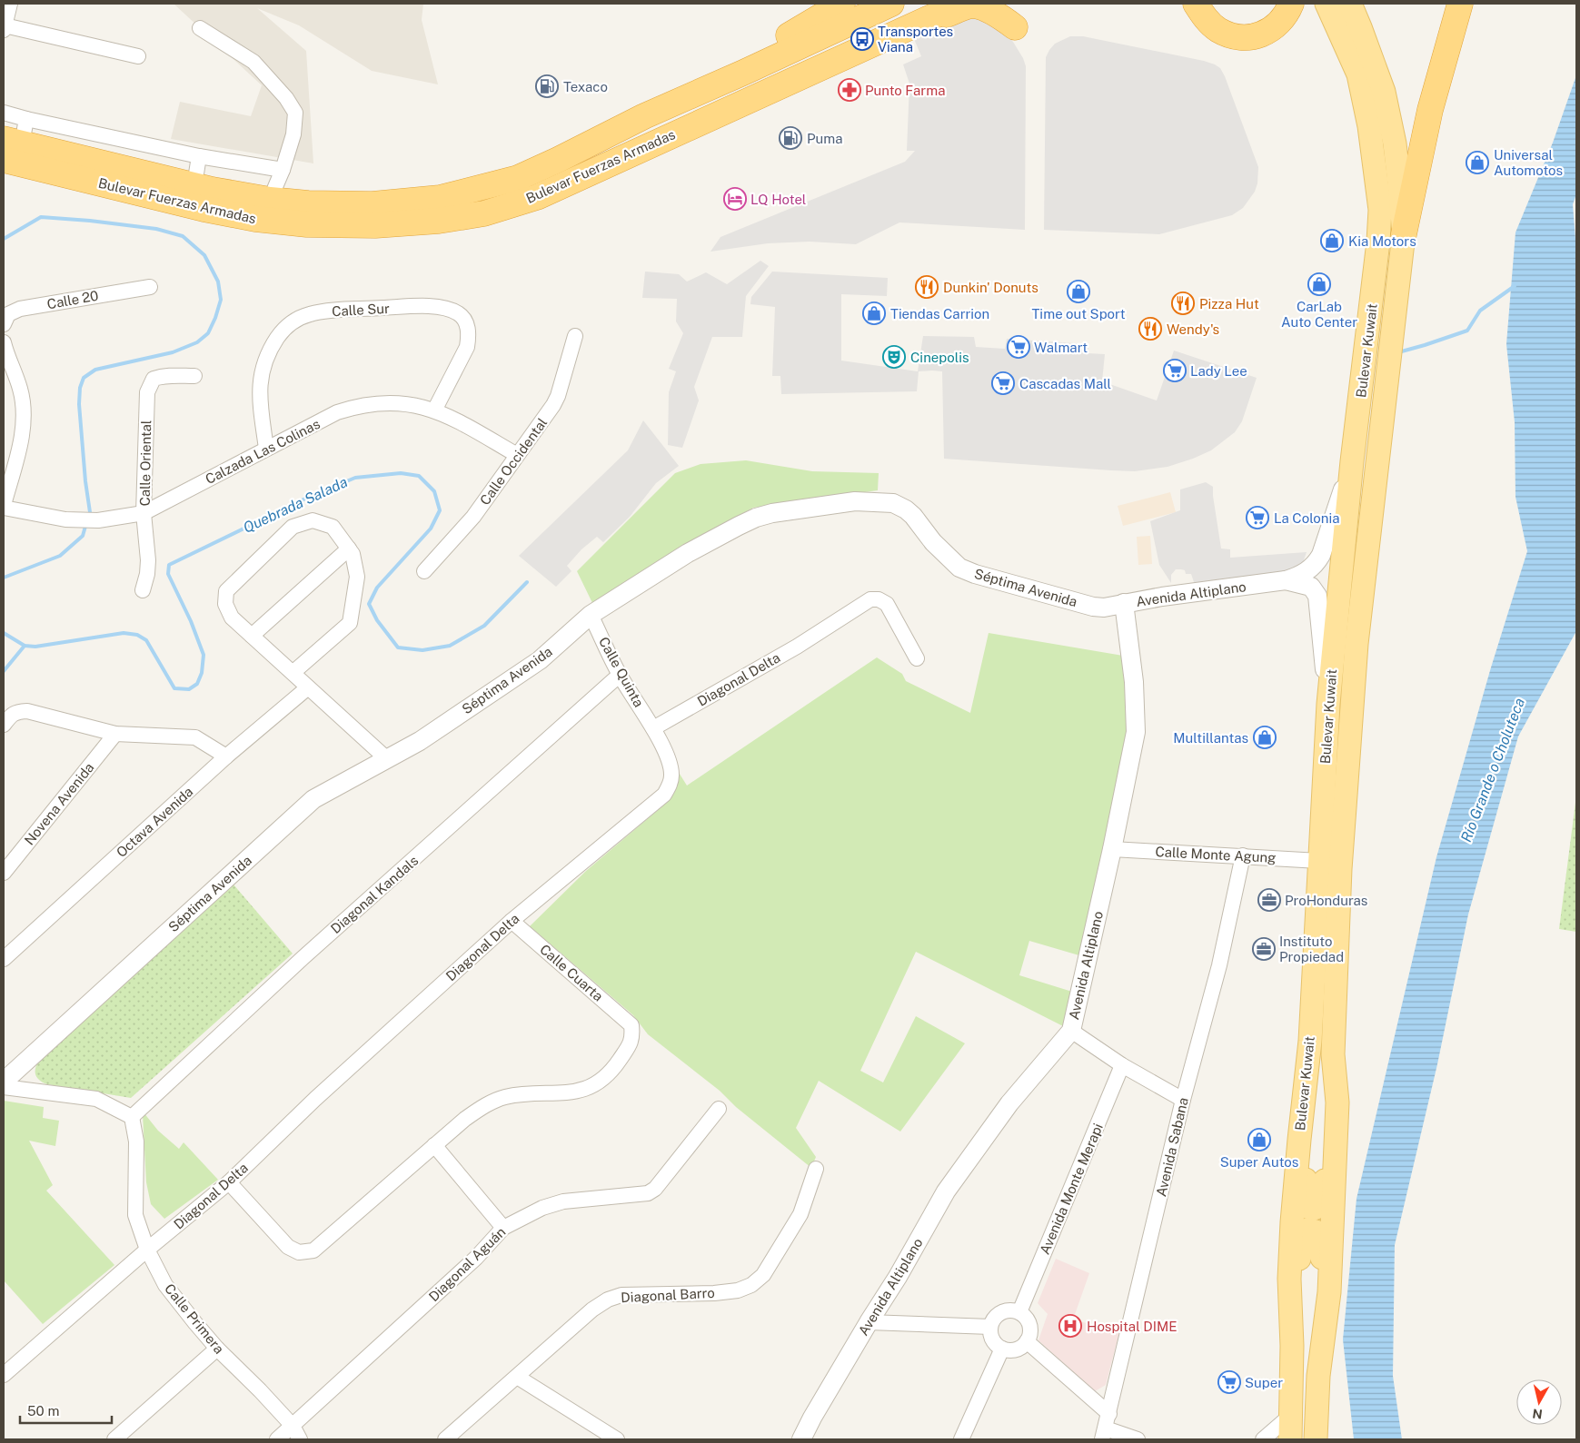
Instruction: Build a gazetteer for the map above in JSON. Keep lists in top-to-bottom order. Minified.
{"streets":{"highway":["Bulevar Fuerzas Armadas"],"main road":["Bulevar Kuwait"],"street":["Calle 20","Calle Sur","Calzada Las Colinas","Calle Occidental","Calle Oriental","Séptima Avenida","Avenida Altiplano","Calle Quinta","Diagonal Delta","Novena Avenida","Octava Avenida","Calle Monte Agung","Diagonal Kandals","Calle Cuarta","Avenida Sabana","Avenida Monte Merapi","Diagonal Aguán","Diagonal Barro","Calle Primera"]},"crossings":[["Calle Sur","Calzada Las Colinas"],["Bulevar Kuwait","Avenida Altiplano"],["Bulevar Kuwait","Calle Monte Agung"],["Calzada Las Colinas","Calle Occidental"],["Calzada Las Colinas","Calle Oriental"],["Séptima Avenida","Avenida Altiplano"],["Séptima Avenida","Calle Quinta"],["Avenida Altiplano","Calle Monte Agung"],["Calle Quinta","Diagonal Delta"],["Calle Quinta","Diagonal Kandals"],["Diagonal Delta","Calle Cuarta"],["Diagonal Delta","Calle Primera"],["Calle Monte Agung","Avenida Sabana"],["Diagonal Kandals","Calle Primera"],["Diagonal Aguán","Calle Primera"]],"water":["Quebrada Salada","Río Grande o Choluteca"],"places":{"bus stop":["Transportes Viana"],"fuel station":["Texaco","Puma"],"pharmacy":["Punto Farma"],"shop":["Universal Automotos","Kia Motors","CarLab Auto Center","Time out Sport","Tiendas Carrion","Multillantas","Super Autos"],"hotel":["LQ Hotel"],"restaurant":["Dunkin' Donuts","Pizza Hut","Wendy's"],"supermarket":["Walmart","Lady Lee","Cascadas Mall","La Colonia","Super"],"theatre":["Cinepolis"],"office":["ProHonduras","Instituto Propiedad"],"hospital":["Hospital DIME"]},"scale_bar":"50 m","north":"bottom"}
